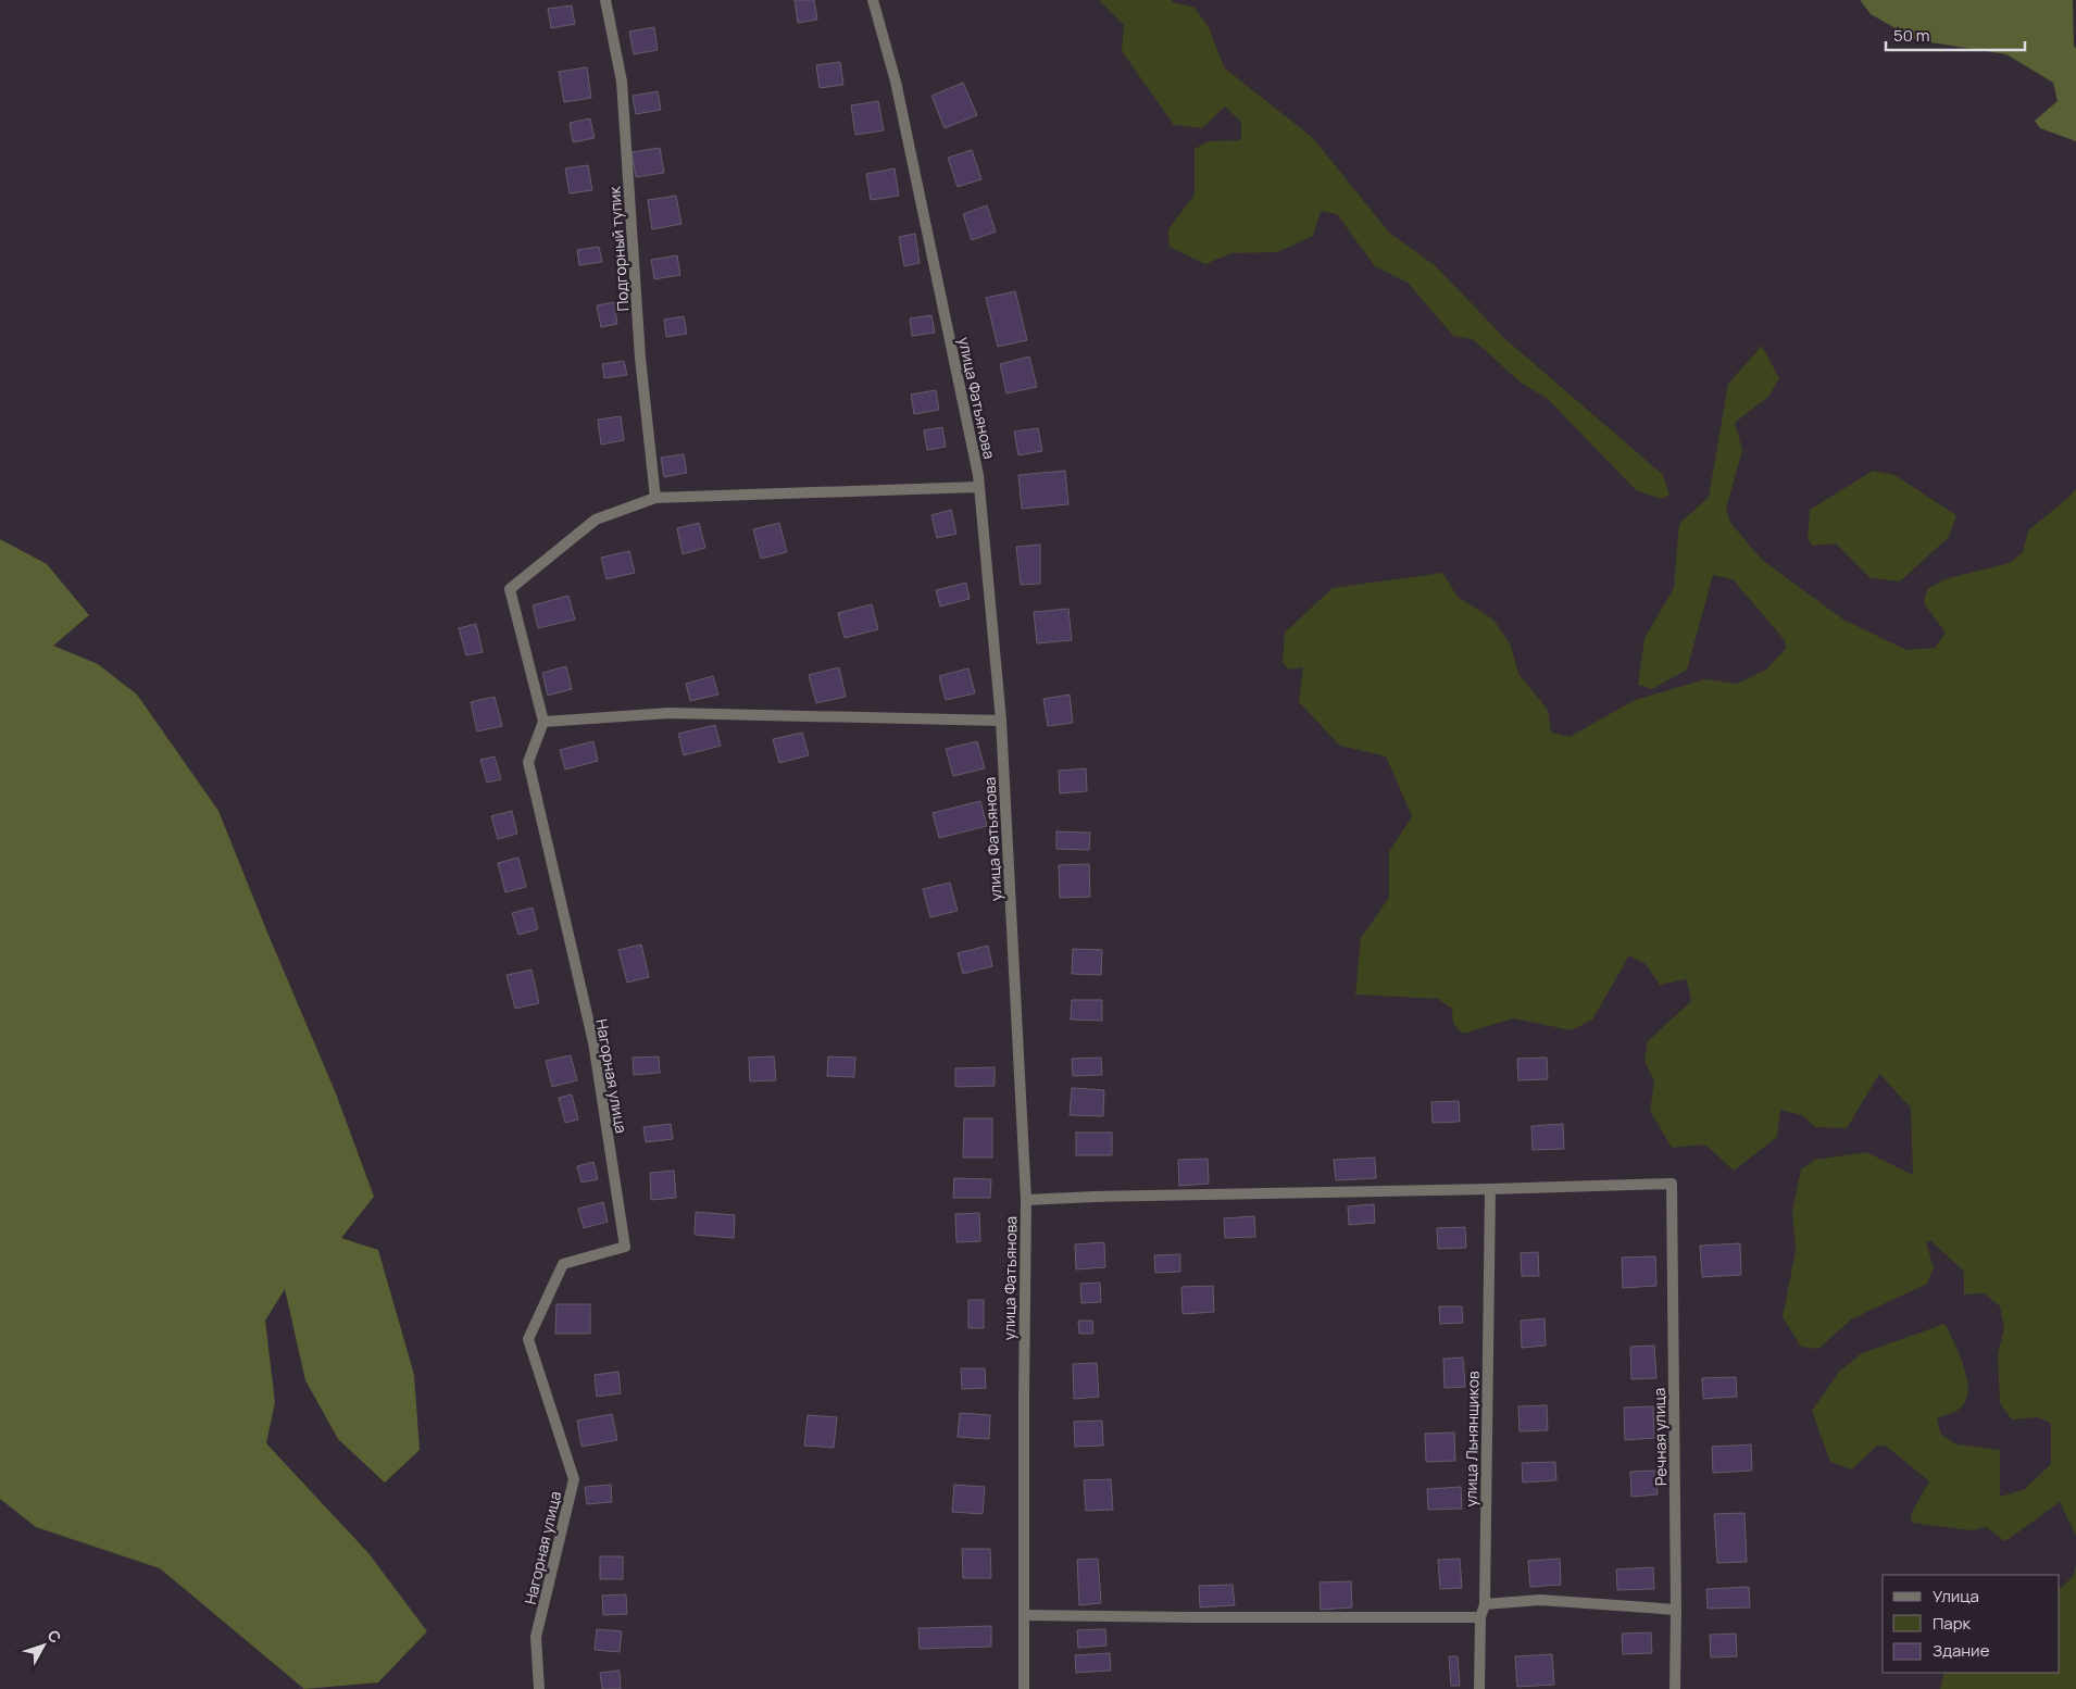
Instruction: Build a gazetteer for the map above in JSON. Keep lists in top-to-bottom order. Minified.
{"streets":{"street":["Подгорный тупик","улица Фатьянова","Нагорная улица","Речная улица","улица Льнянщиков"]},"crossings":[["Речная улица","улица Льнянщиков"]],"legend":["Улица","Парк","Здание"],"scale_bar":"50 m","north":"top right"}
